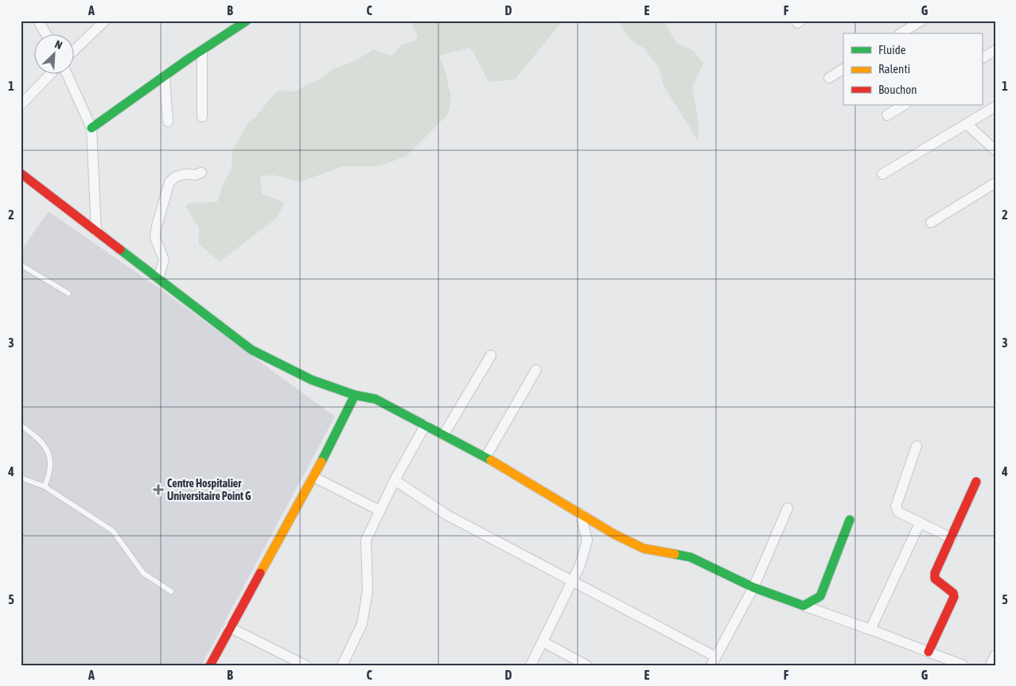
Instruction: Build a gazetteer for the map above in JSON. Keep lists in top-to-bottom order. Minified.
{"places":{"health":["Centre Hospitalier Universitaire Point G"]},"legend":["Fluide","Ralenti","Bouchon"],"north":"top right","grid":{"columns":["A","B","C","D","E","F","G"],"rows":["1","2","3","4","5"]}}
